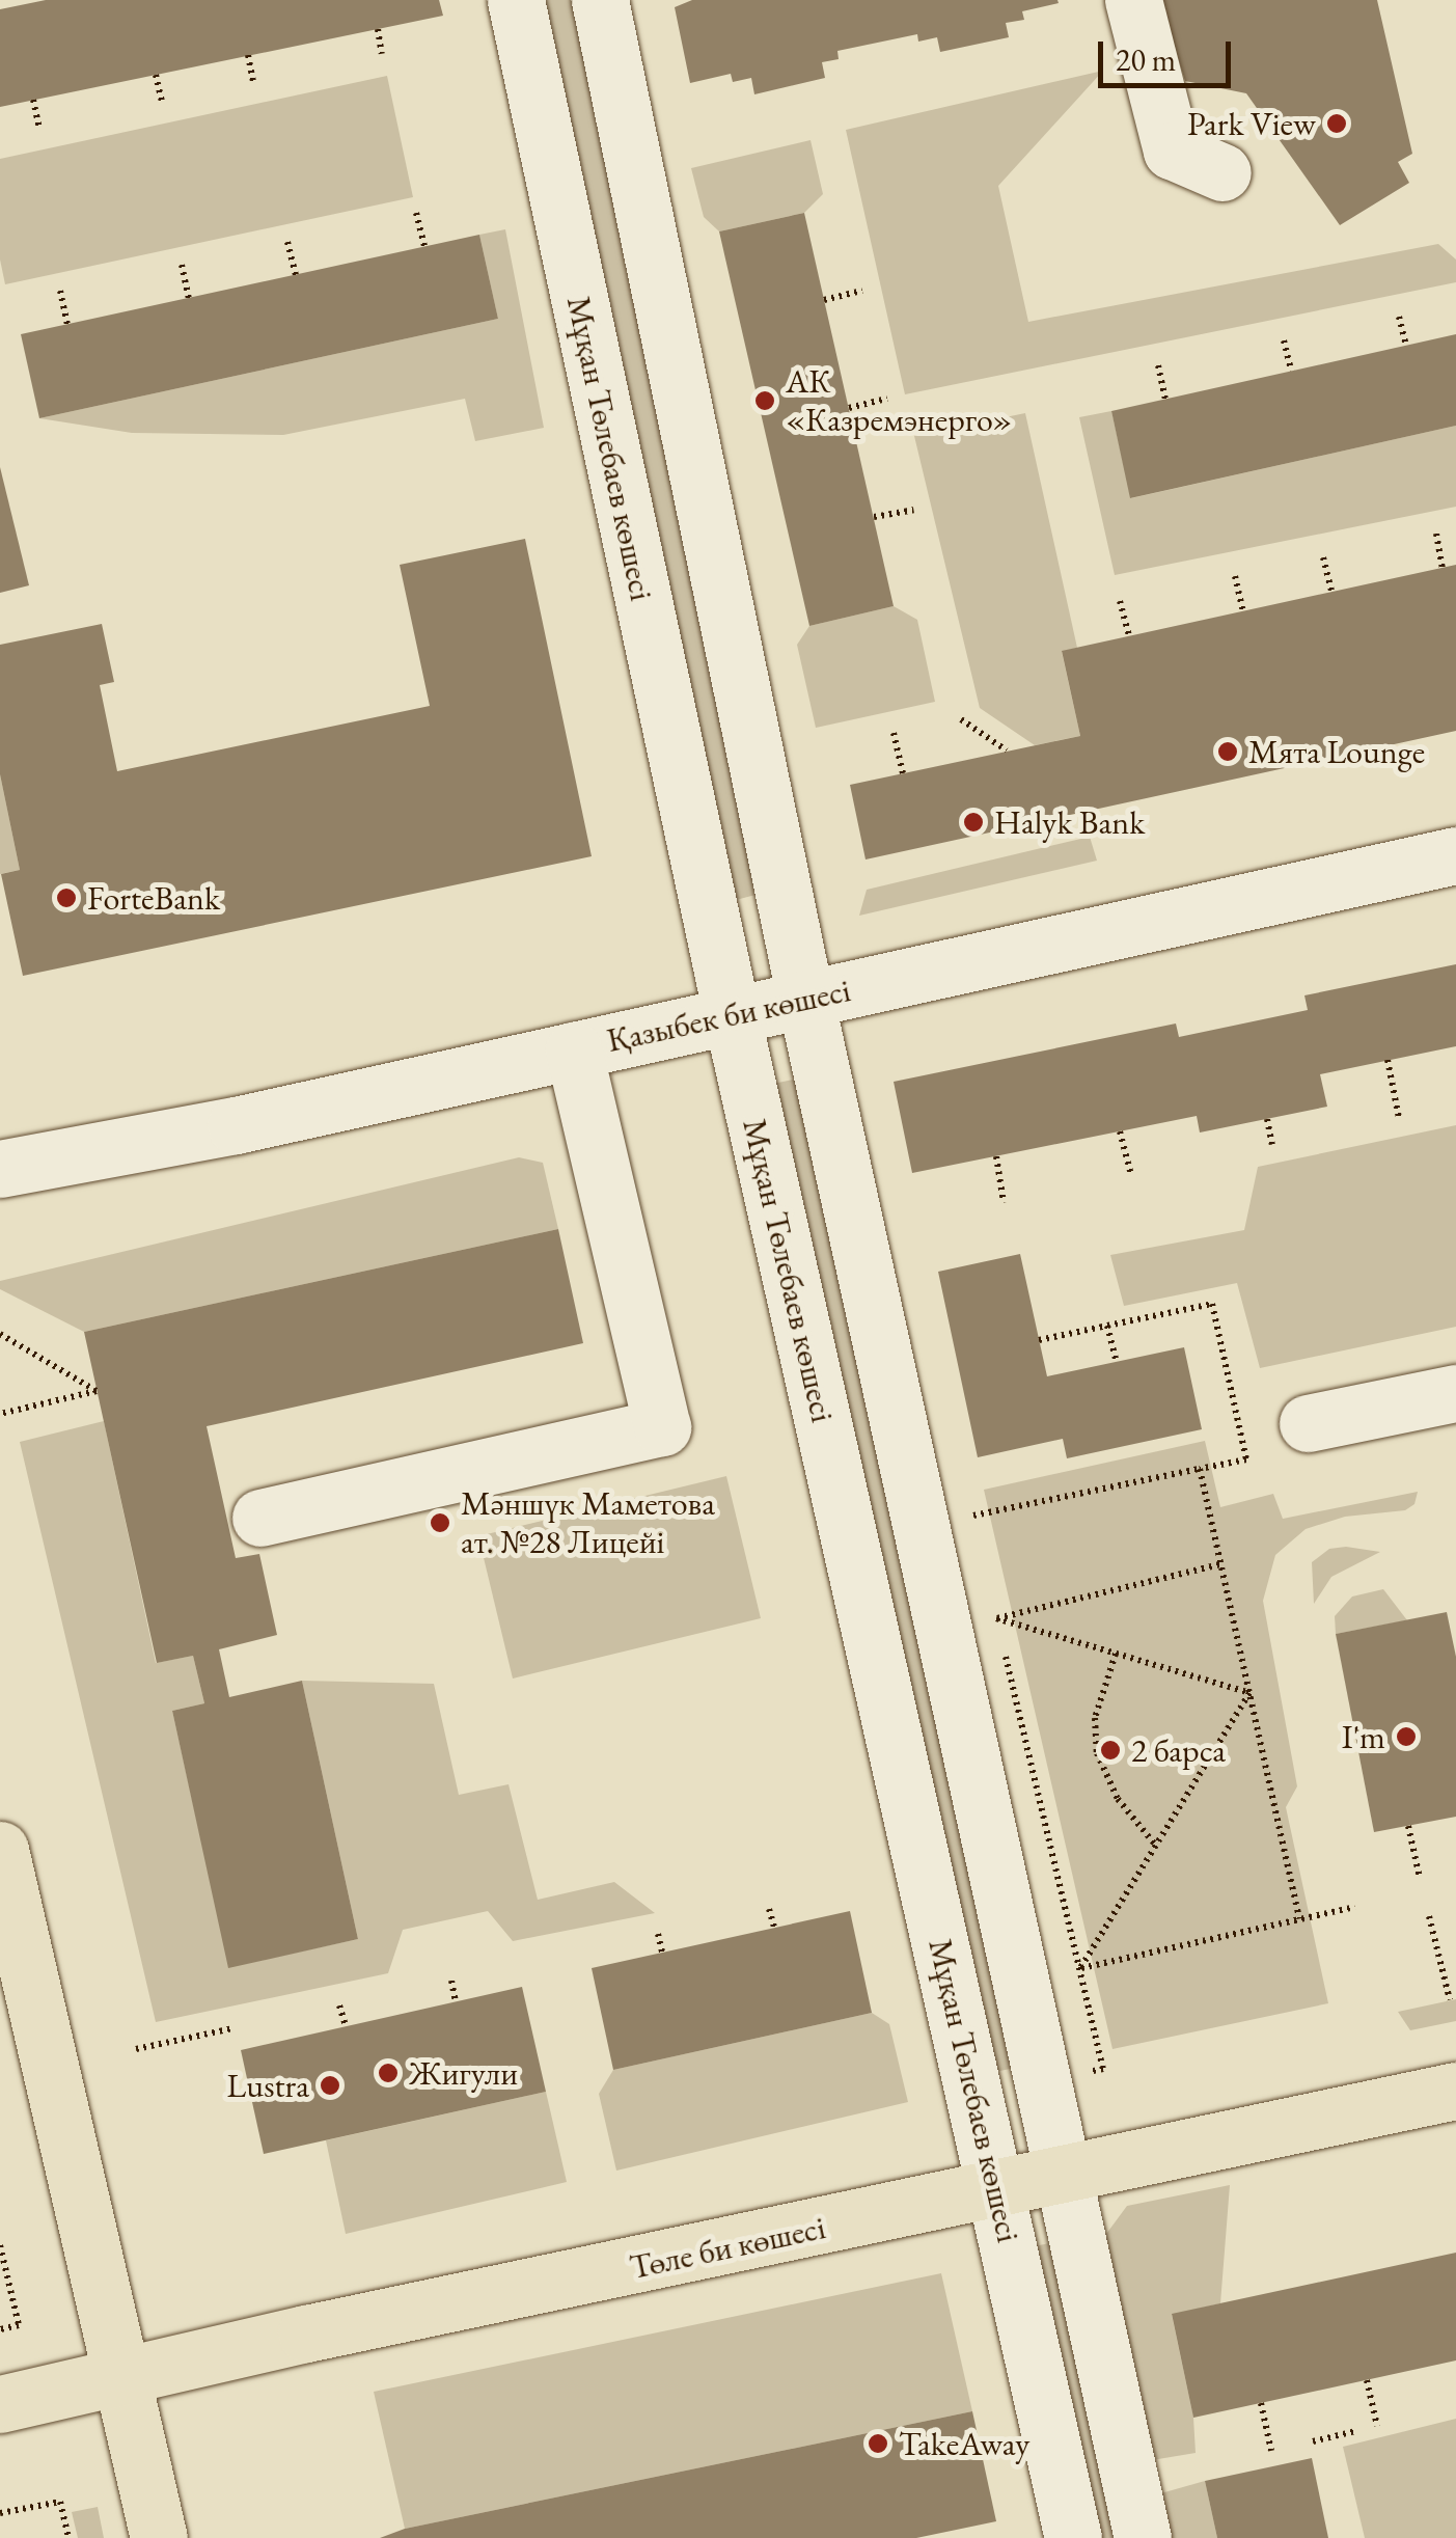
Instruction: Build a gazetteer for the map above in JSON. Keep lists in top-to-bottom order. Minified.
{"streets":{"main road":["Төле би көшесі"],"street":["Мұқан Төлебаев көшесі","Қазыбек би көшесі"]},"crossings":[["Мұқан Төлебаев көшесі","Қазыбек би көшесі"],["Мұқан Төлебаев көшесі","Төле би көшесі"]],"places":["Park View","АК «Казремэнерго»","Мята Lounge","Halyk Bank","ForteBank","Мәншүк Маметова ат. №28 Лицейі","I'm","2 барса","Жигули","Lustra","TakeAway"],"scale_bar":"20 m"}
